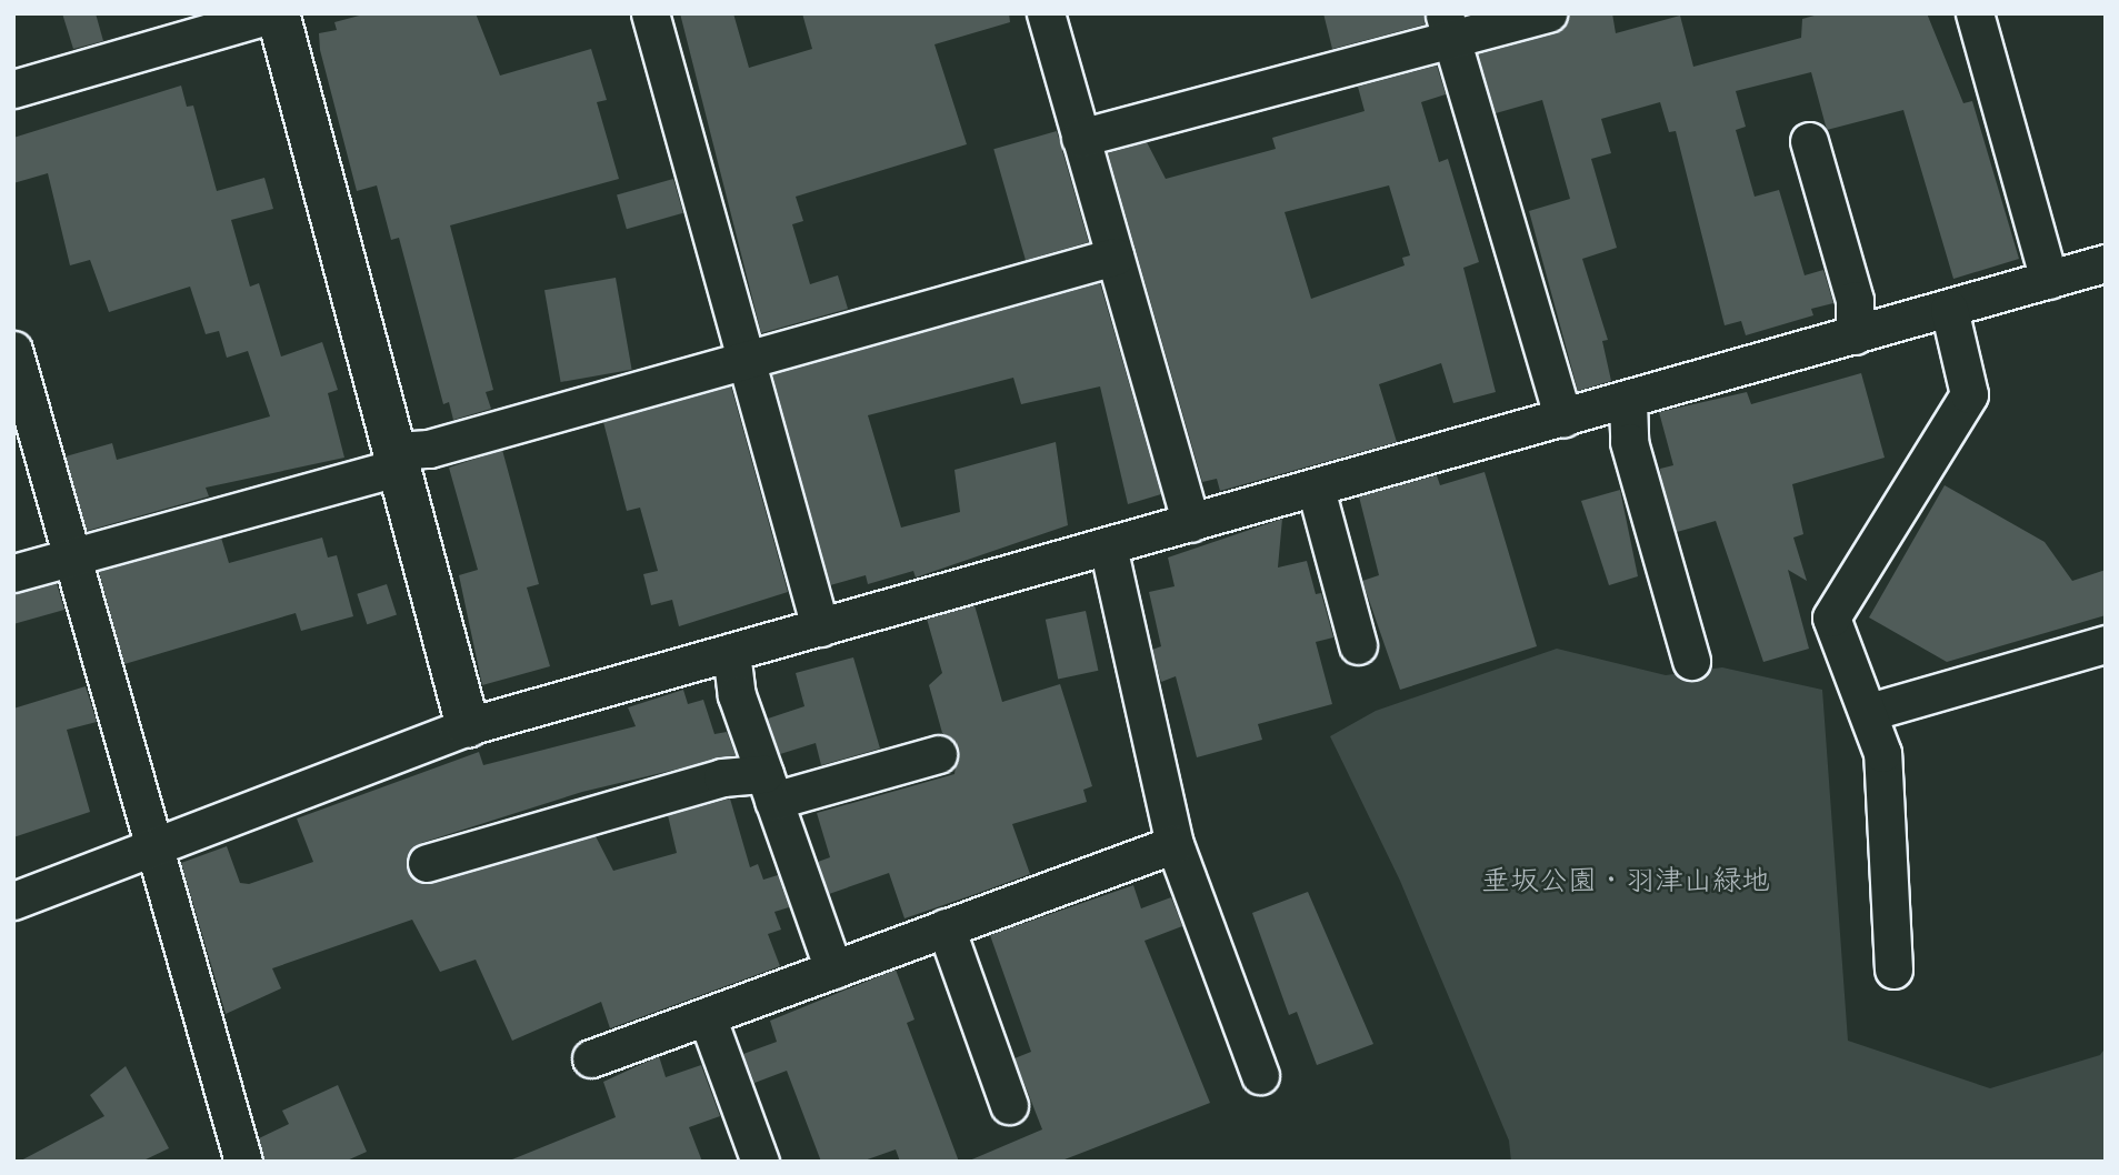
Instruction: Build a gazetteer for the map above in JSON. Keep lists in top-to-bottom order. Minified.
{"parks":["垂坂公園・羽津山緑地"]}
